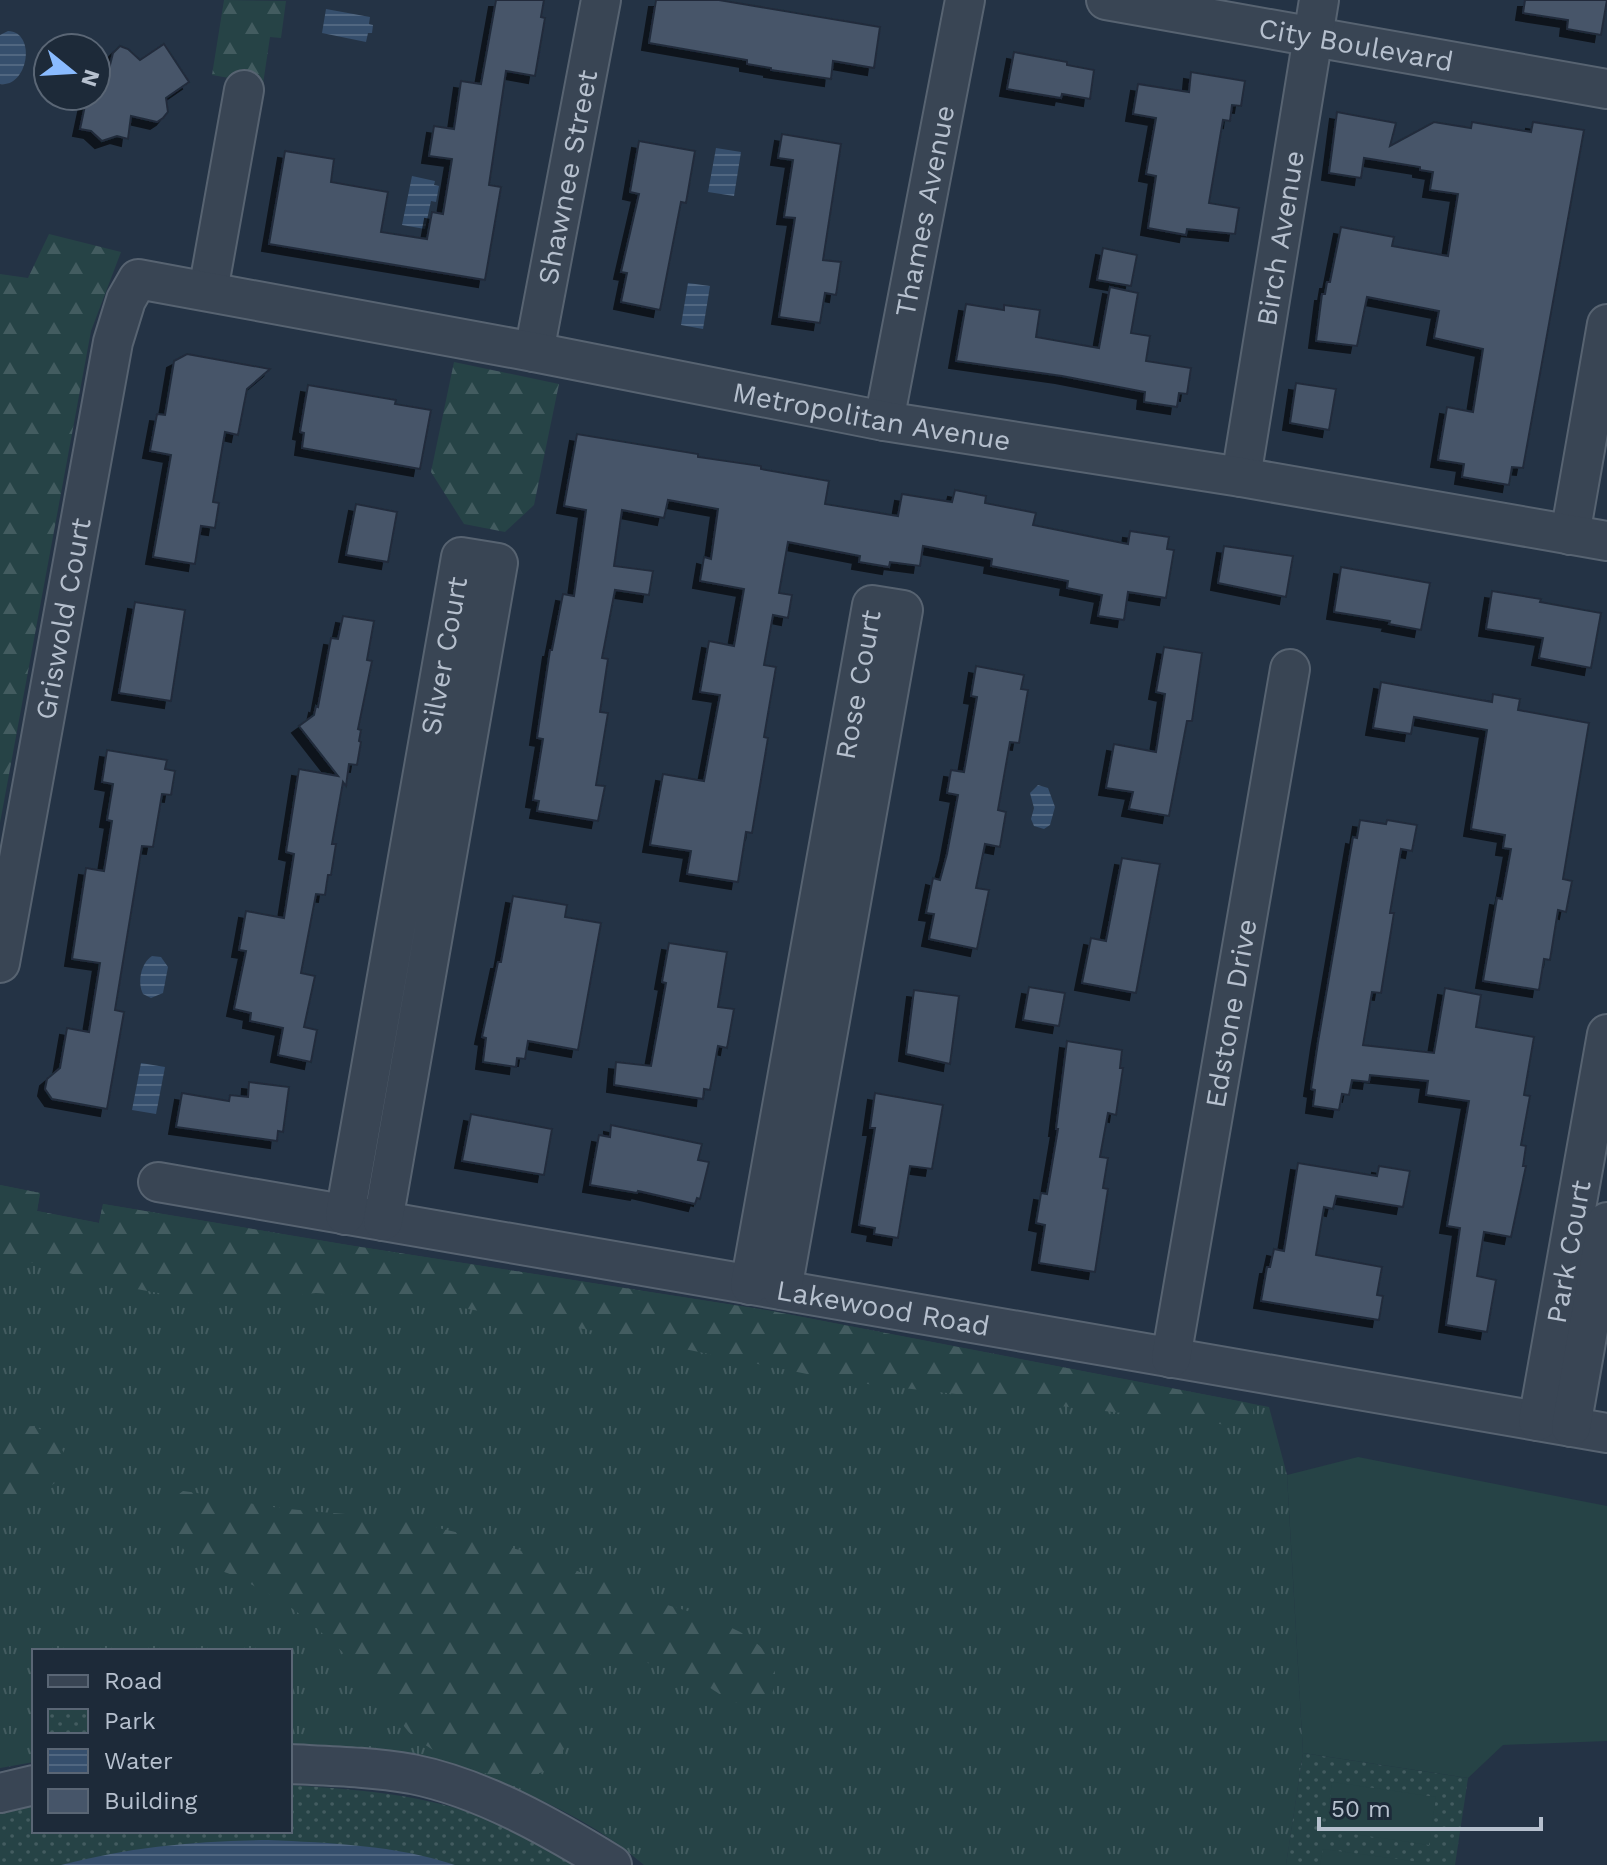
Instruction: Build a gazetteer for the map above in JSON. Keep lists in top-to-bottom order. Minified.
{"streets":{"street":["City Boulevard","Shawnee Street","Thames Avenue","Birch Avenue","Metropolitan Avenue","Griswold Court","Silver Court","Rose Court","Edstone Drive","Park Court","Lakewood Road"]},"crossings":[["City Boulevard","Birch Avenue"],["Shawnee Street","Metropolitan Avenue"],["Thames Avenue","Metropolitan Avenue"],["Birch Avenue","Metropolitan Avenue"],["Metropolitan Avenue","Griswold Court"],["Silver Court","Lakewood Road"],["Rose Court","Lakewood Road"],["Edstone Drive","Lakewood Road"],["Park Court","Lakewood Road"]],"legend":["Road","Park","Water","Building"],"scale_bar":"50 m","north":"right"}
